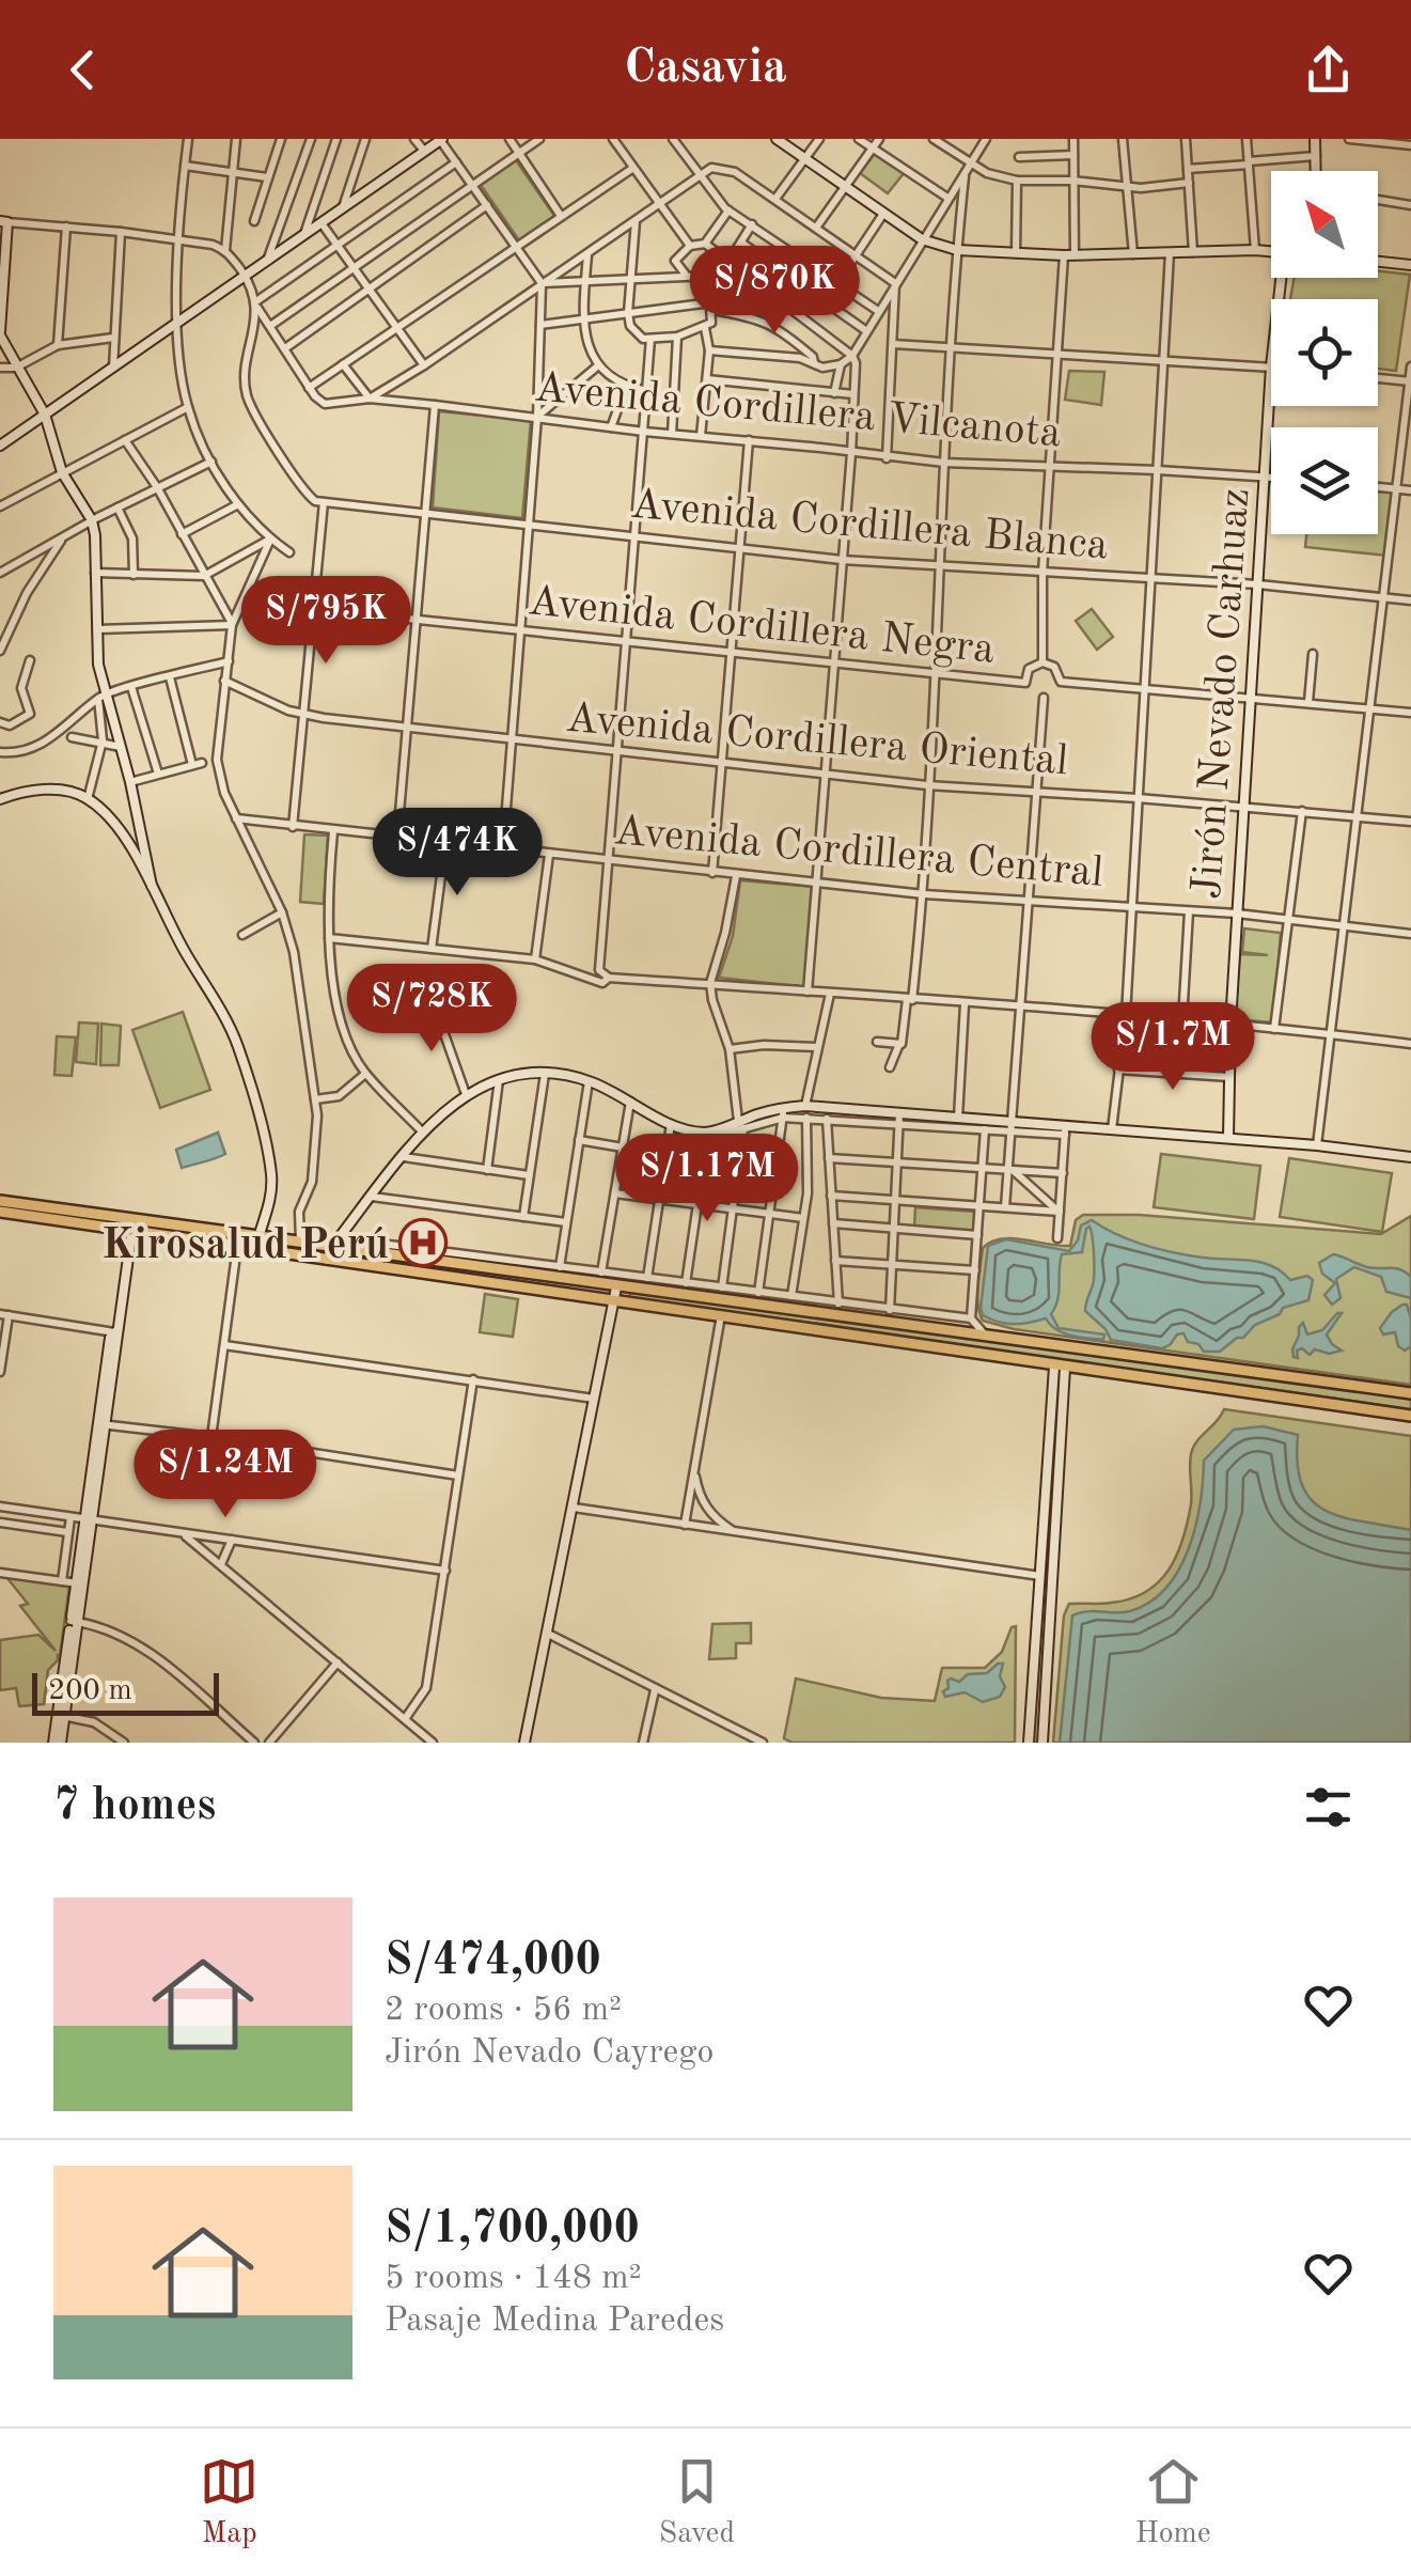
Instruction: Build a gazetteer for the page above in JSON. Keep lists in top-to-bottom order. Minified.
{"streets":{"street":["Avenida Cordillera Vilcanota","Avenida Cordillera Blanca","Avenida Cordillera Negra","Jirón Nevado Carhuaz","Avenida Cordillera Oriental","Avenida Cordillera Central"]},"crossings":[["Avenida Cordillera Vilcanota","Jirón Nevado Carhuaz"],["Avenida Cordillera Blanca","Jirón Nevado Carhuaz"],["Avenida Cordillera Negra","Jirón Nevado Carhuaz"],["Jirón Nevado Carhuaz","Avenida Cordillera Oriental"],["Jirón Nevado Carhuaz","Avenida Cordillera Central"]],"places":{"hospital":["Kirosalud Perú"]},"scale_bar":"200 m","north":"top left","page":{"header":"Casavia","price":["S/870K","S/795K","S/474K","S/728K","S/1.7M","S/1.17M","S/1.24M"],"scale":"200 m","heading":"7 homes","list":[{"name":"S/474,000","note":"2 rooms · 56 m² · Jirón Nevado Cayrego"},{"name":"S/1,700,000","note":"5 rooms · 148 m² · Pasaje Medina Paredes"}],"tabs":["Map","Saved","Home"]}}
